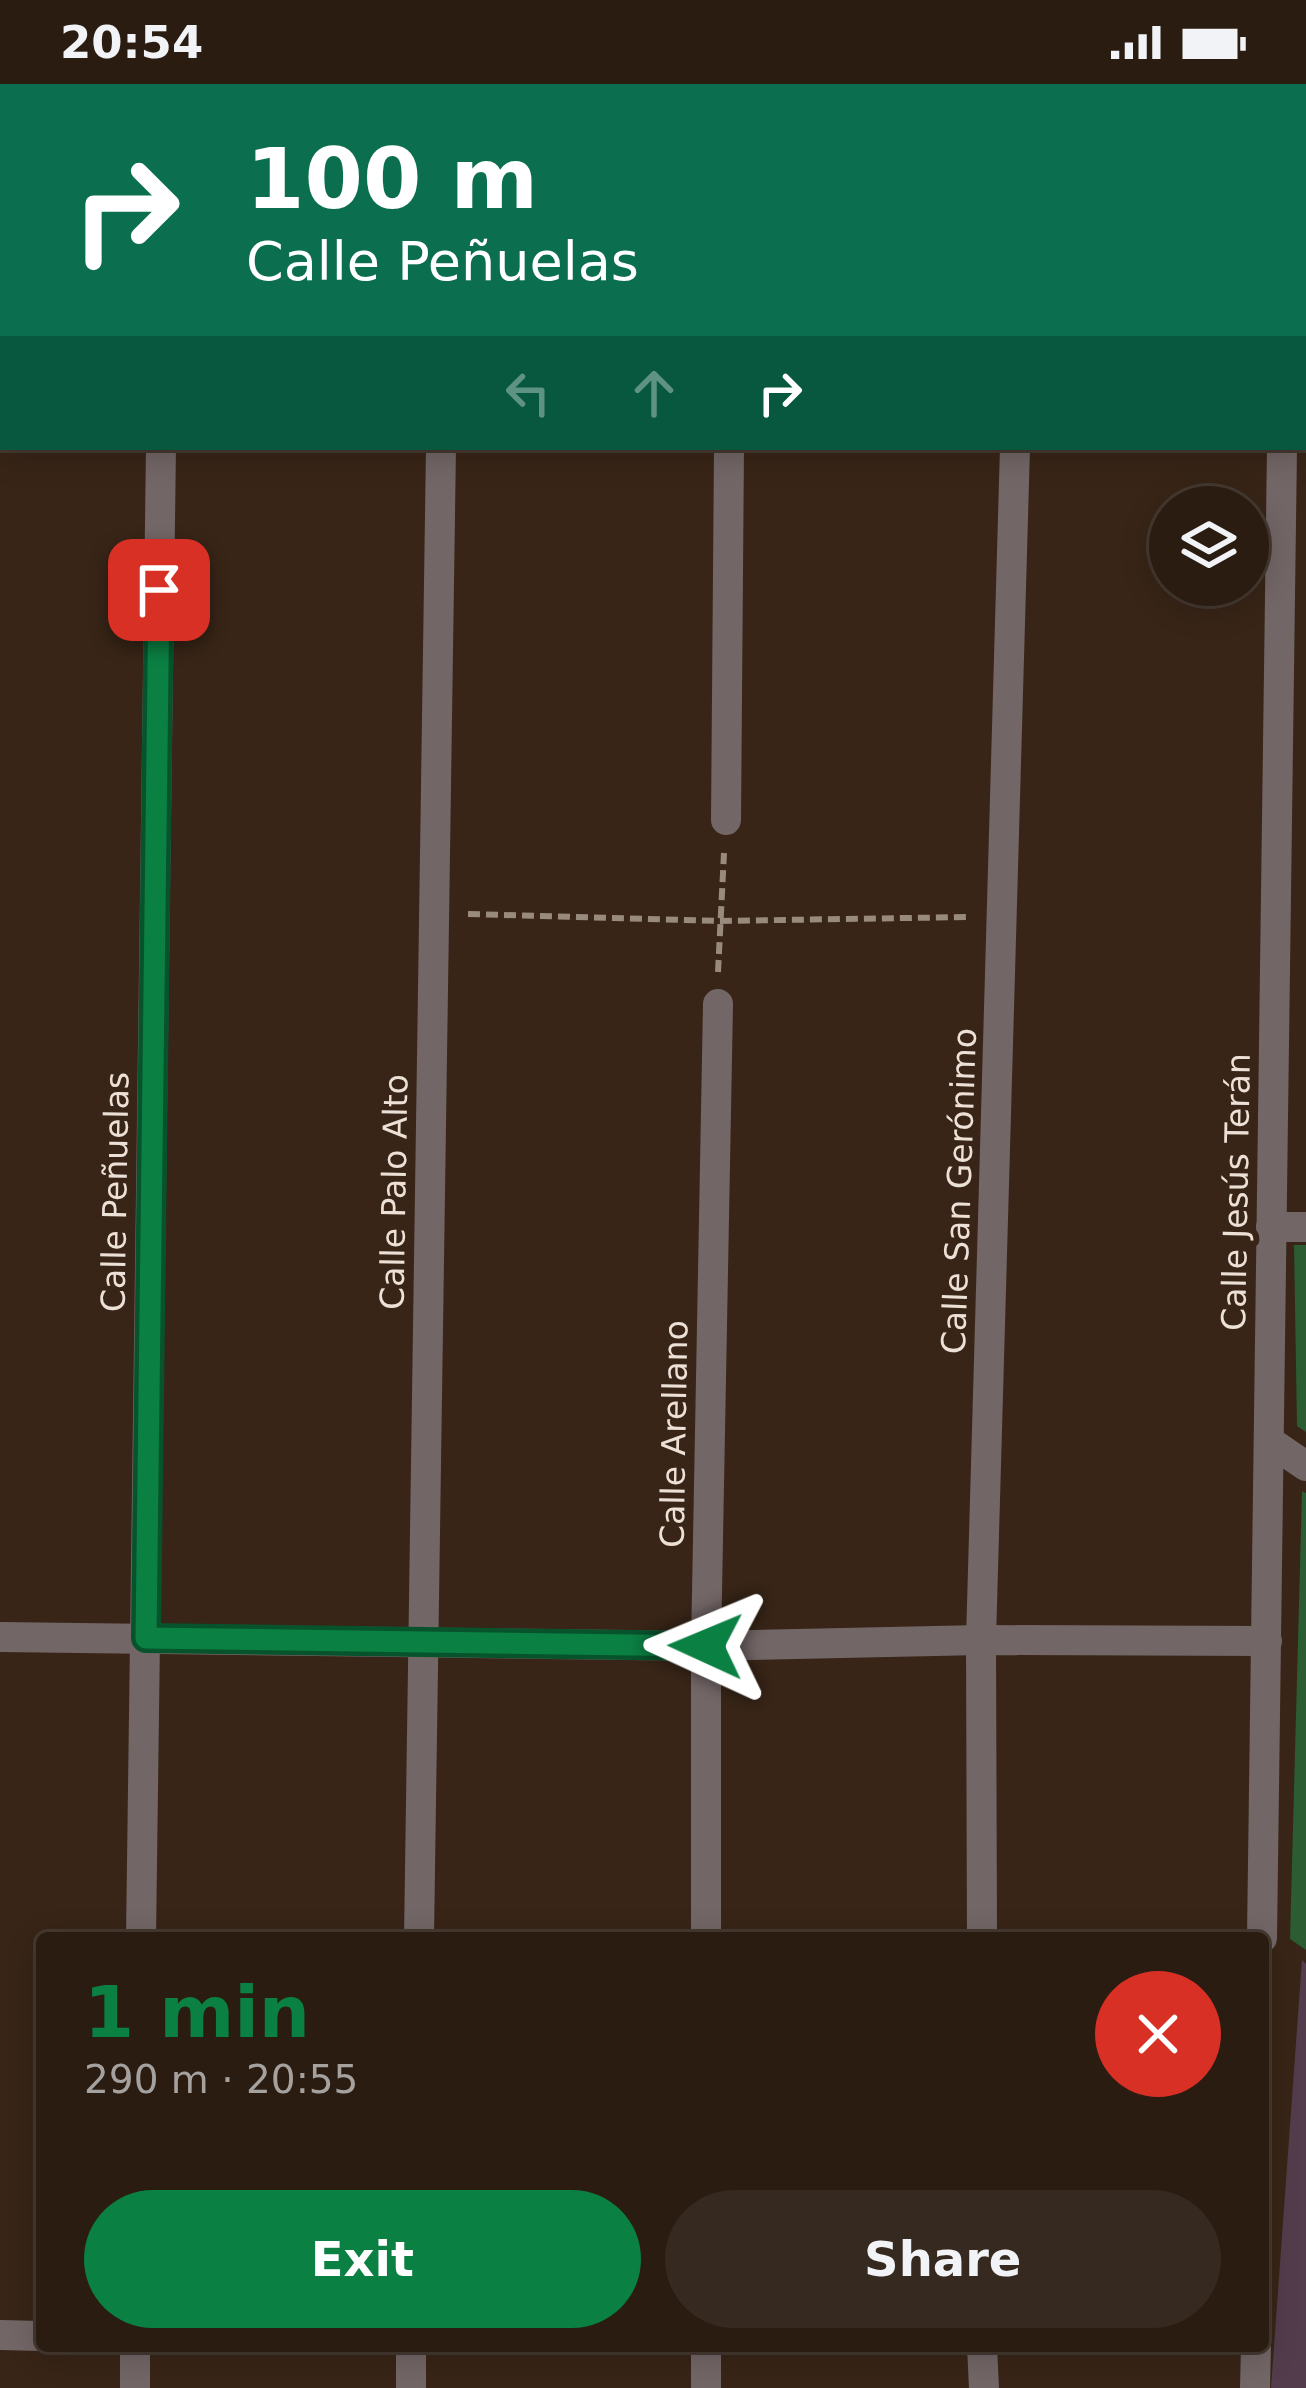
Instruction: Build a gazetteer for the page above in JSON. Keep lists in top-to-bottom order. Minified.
{"streets":{"street":["Calle San Gerónimo","Calle Peñuelas","Calle Palo Alto","Calle Jesús Terán","Calle Arellano"]},"page":{"status":"20:54","turn":["100 m","Calle Peñuelas"],"heading":["1 min","290 m · 20:55"],"buttons":["Exit","Share"]}}
